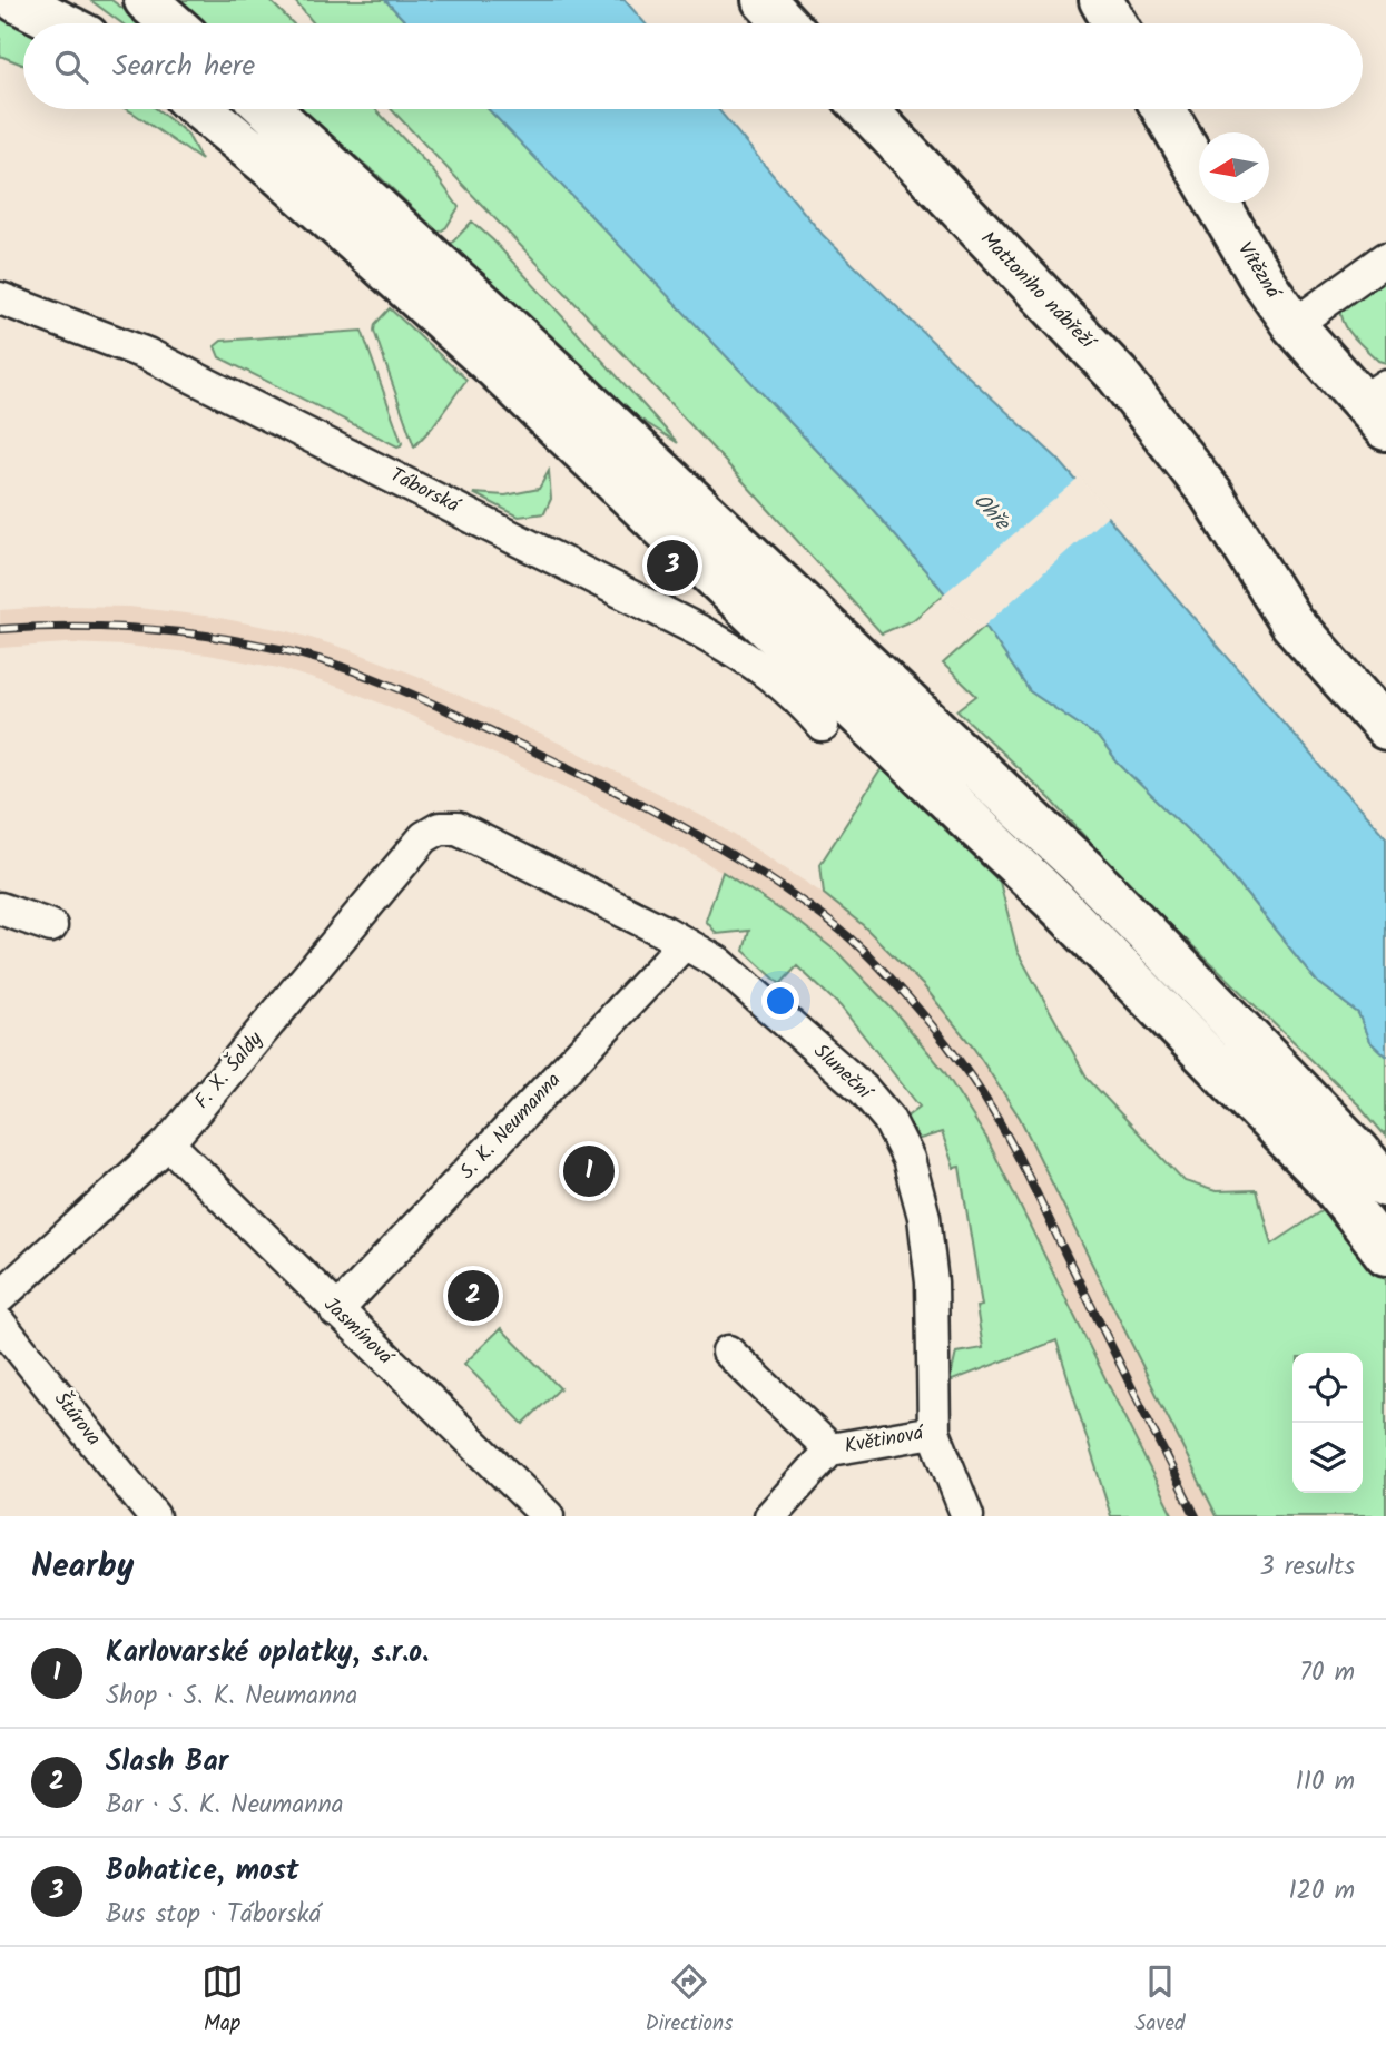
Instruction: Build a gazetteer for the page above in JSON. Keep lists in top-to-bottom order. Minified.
{"streets":{"main road":["Vítězná","Mattoniho nábřeží"],"street":["Táborská","F. X. Šaldy","Sluneční","S. K. Neumanna","Jasmínová","Štúrova","Květinová"]},"crossings":[["F. X. Šaldy","Sluneční"],["F. X. Šaldy","Jasmínová"],["Sluneční","S. K. Neumanna"],["Sluneční","Květinová"],["S. K. Neumanna","Jasmínová"]],"water":["Ohře"],"north":"left","page":{"search":"Search here","pins":["3","1","2"],"heading":["Nearby","3 results"],"list":[{"mark":"1","name":"Karlovarské oplatky, s.r.o.","note":"Shop · S. K. Neumanna","value":"70 m"},{"mark":"2","name":"Slash Bar","note":"Bar · S. K. Neumanna","value":"110 m"},{"mark":"3","name":"Bohatice, most","note":"Bus stop · Táborská","value":"120 m"}],"nav":["Map","Directions","Saved"]}}
